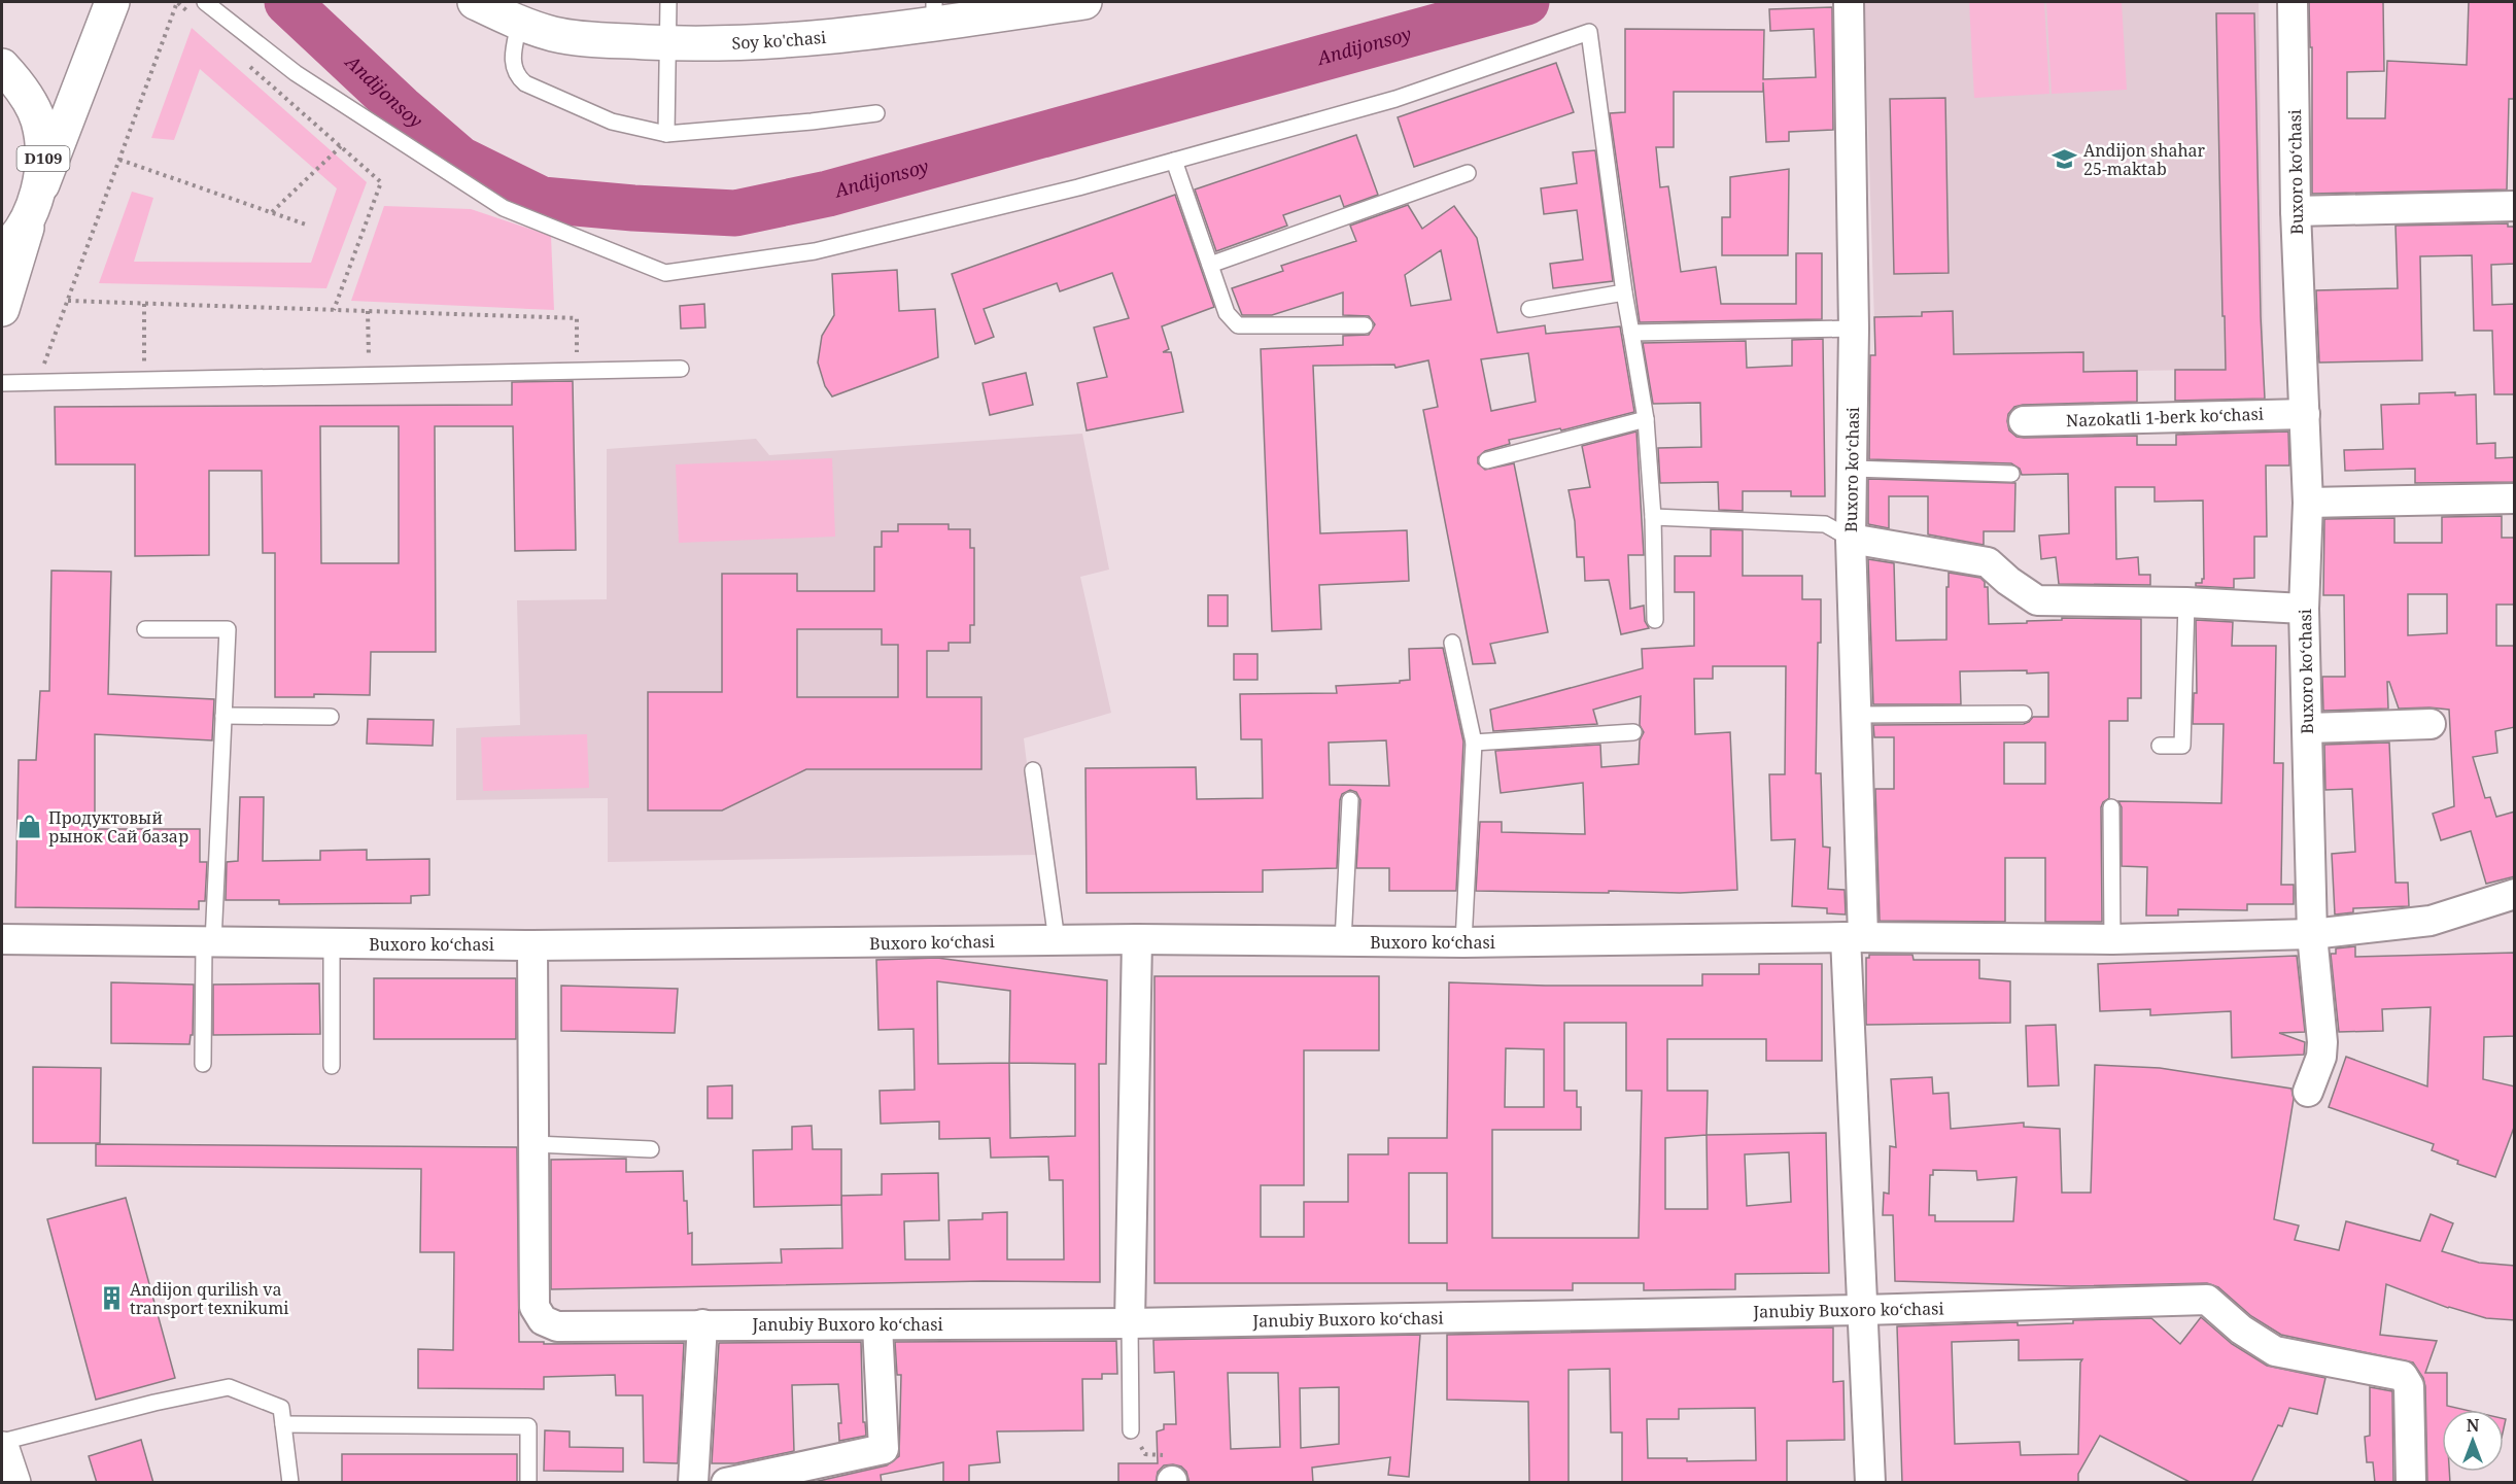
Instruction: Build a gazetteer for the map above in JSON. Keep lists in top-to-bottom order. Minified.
{"streets":{"main road":["Soy ko'chasi","D109"],"street":["Buxoro koʻchasi","Nazokatli 1-berk koʻchasi","Janubiy Buxoro koʻchasi"]},"crossings":[["Buxoro koʻchasi","Nazokatli 1-berk koʻchasi"],["Buxoro koʻchasi","Janubiy Buxoro koʻchasi"]],"water":["Andijonsoy"],"places":{"school or university":["Andijon shahar 25-maktab"],"shop":["Продуктовый рынок Сай базар"],"building":["Andijon qurilish va transport texnikumi"]},"north":"top"}
